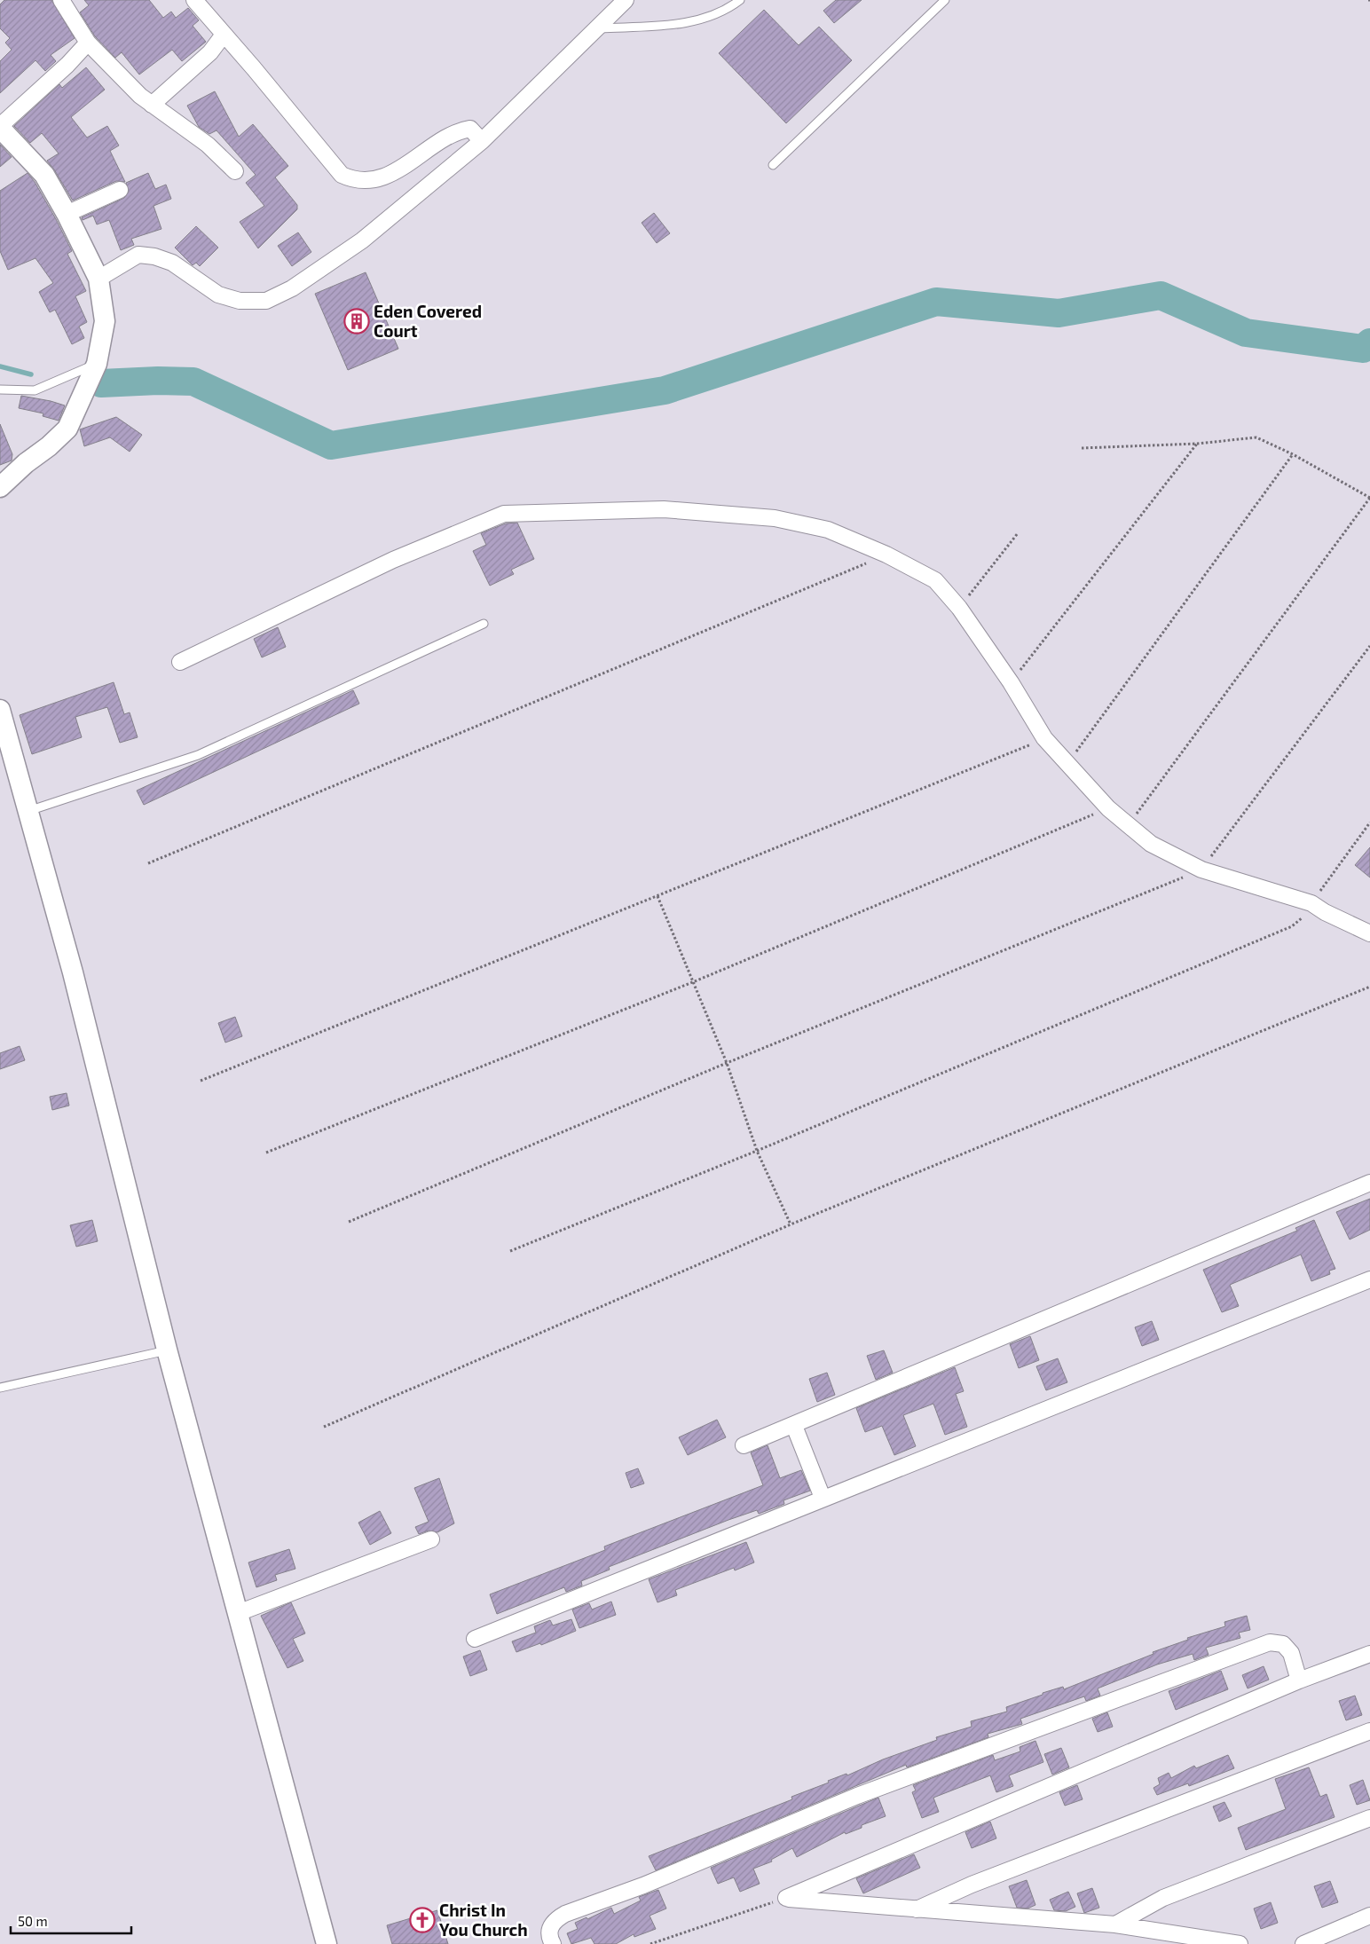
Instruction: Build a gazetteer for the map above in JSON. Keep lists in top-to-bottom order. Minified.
{"places":{"building":["Eden Covered Court"],"church":["Christ In You Church"]},"scale_bar":"50 m"}
